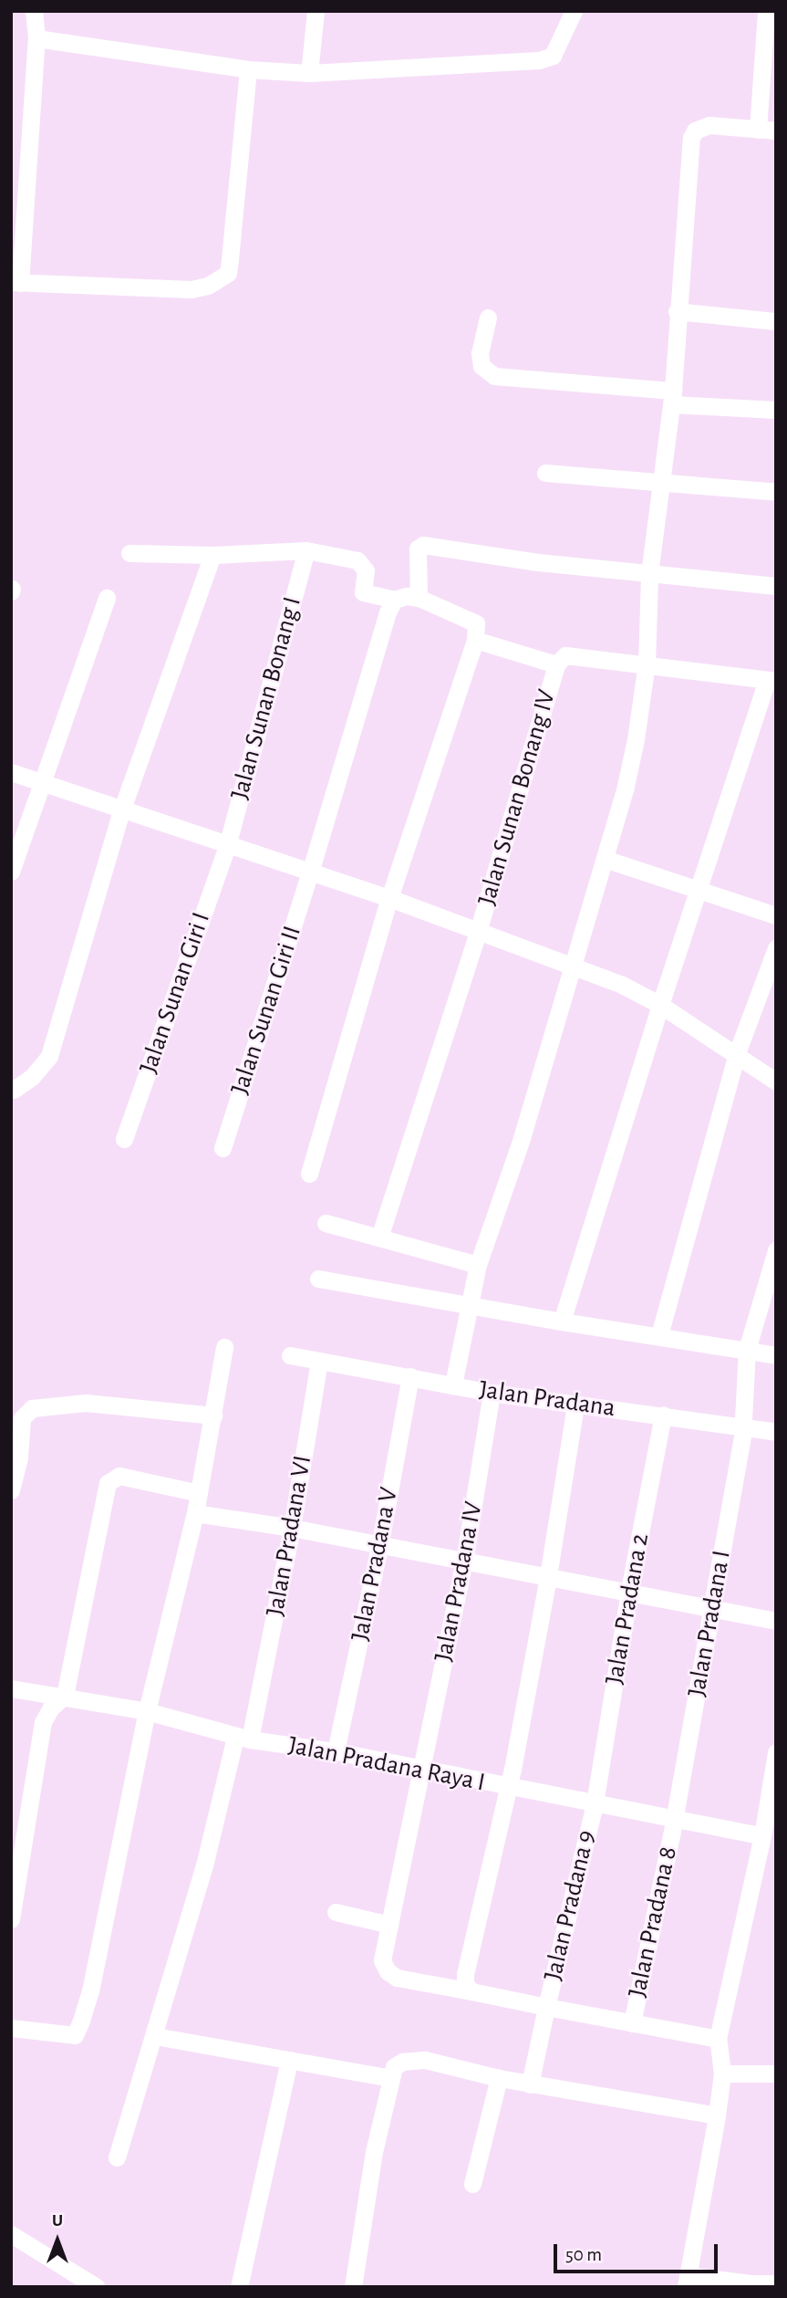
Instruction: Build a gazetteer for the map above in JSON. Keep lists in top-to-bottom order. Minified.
{"streets":{"street":["Jalan Sunan Bonang I","Jalan Sunan Bonang IV","Jalan Sunan Giri I","Jalan Sunan Giri II","Jalan Pradana","Jalan Pradana VI","Jalan Pradana V","Jalan Pradana IV","Jalan Pradana 2","Jalan Pradana I","Jalan Pradana Raya I","Jalan Pradana 9","Jalan Pradana 8"]},"crossings":[["Jalan Sunan Bonang I","Jalan Sunan Giri I"],["Jalan Pradana","Jalan Pradana VI"],["Jalan Pradana","Jalan Pradana V"],["Jalan Pradana","Jalan Pradana IV"],["Jalan Pradana","Jalan Pradana 2"],["Jalan Pradana","Jalan Pradana I"],["Jalan Pradana VI","Jalan Pradana Raya I"],["Jalan Pradana V","Jalan Pradana Raya I"],["Jalan Pradana IV","Jalan Pradana Raya I"],["Jalan Pradana IV","Jalan Pradana 9"],["Jalan Pradana IV","Jalan Pradana 8"],["Jalan Pradana 2","Jalan Pradana Raya I"],["Jalan Pradana 2","Jalan Pradana 9"],["Jalan Pradana I","Jalan Pradana Raya I"],["Jalan Pradana I","Jalan Pradana 8"],["Jalan Pradana Raya I","Jalan Pradana 9"],["Jalan Pradana Raya I","Jalan Pradana 8"]],"scale_bar":"50 m","north":"top"}
